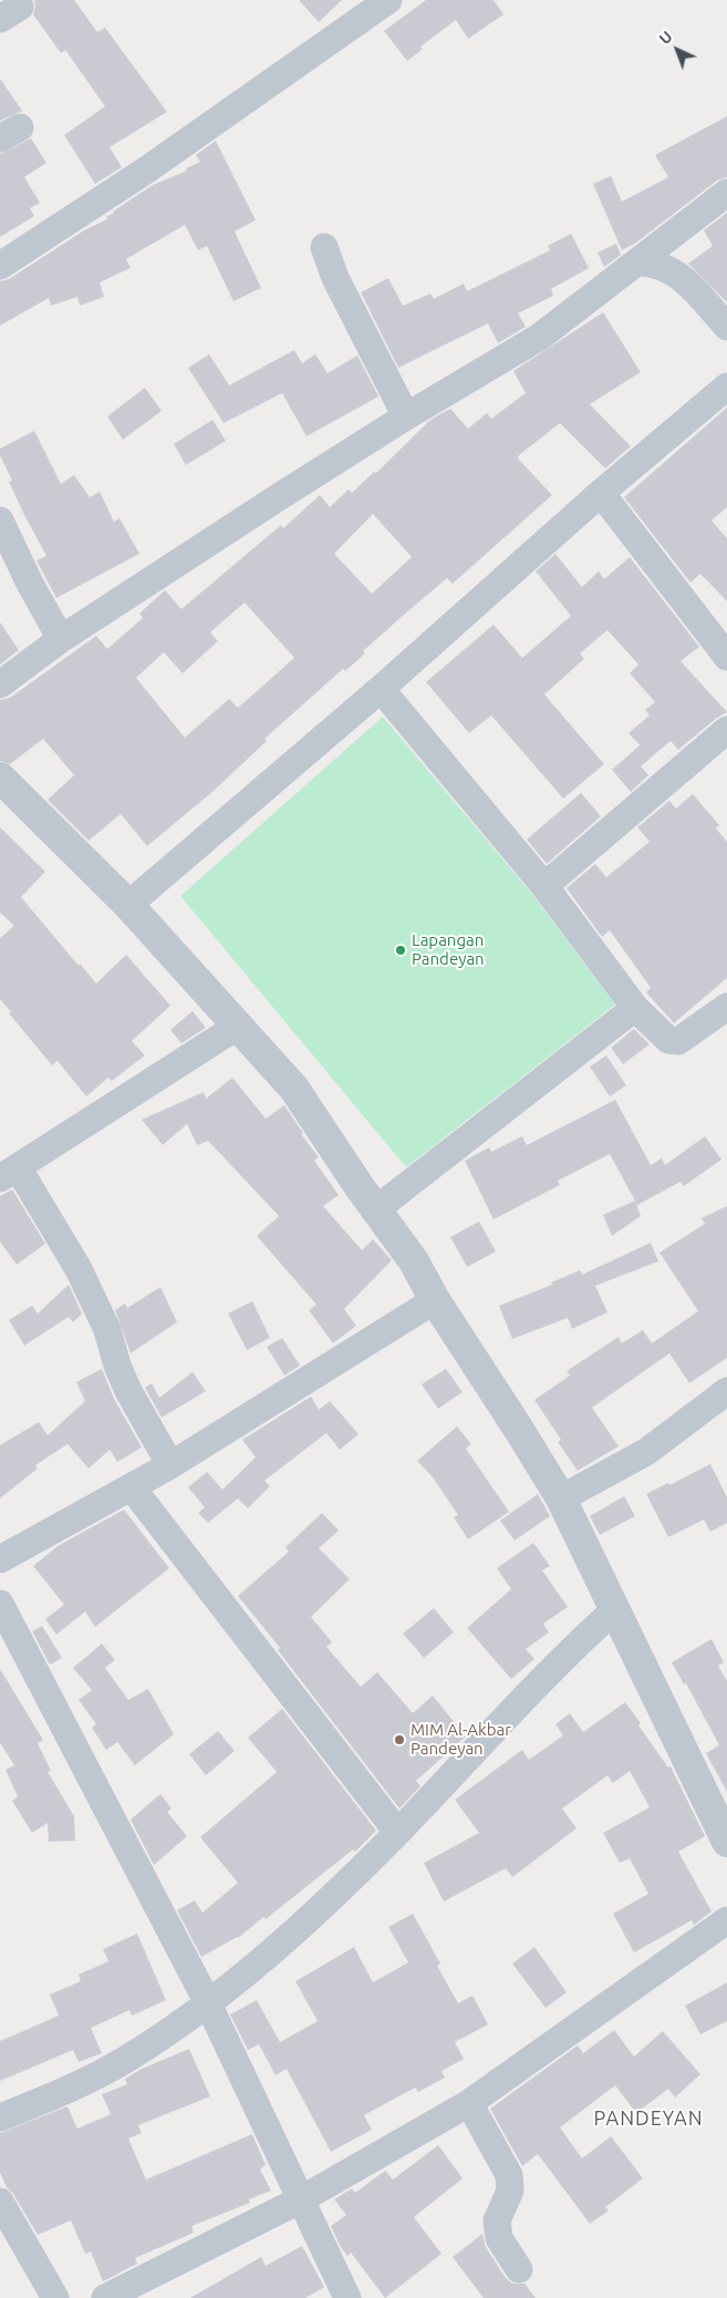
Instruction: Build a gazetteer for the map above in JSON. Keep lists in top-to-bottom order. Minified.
{"districts":["PANDEYAN"],"places":["Lapangan Pandeyan","MIM Al-Akbar Pandeyan"],"north":"top left"}
